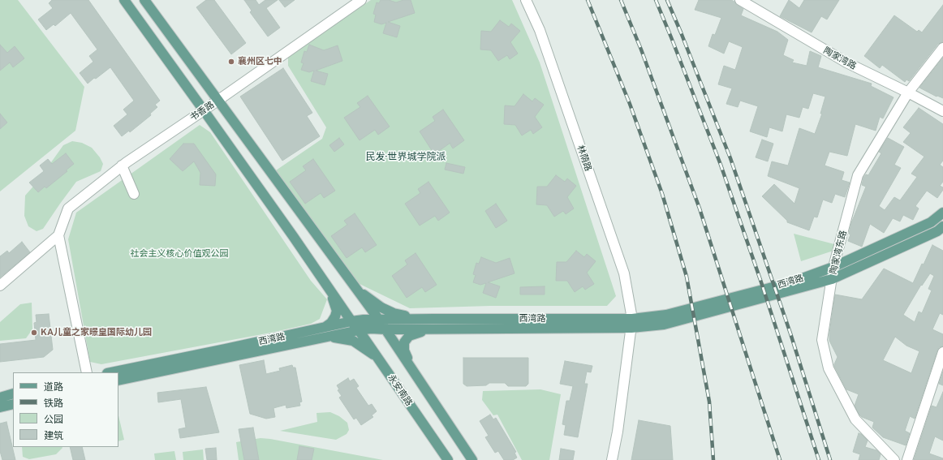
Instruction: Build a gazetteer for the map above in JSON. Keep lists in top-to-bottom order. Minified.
{"streets":{"main road":["西湾路","永安南路"],"street":["陶家湾路","书香路","林荫路","陶家湾东路"]},"crossings":[["陶家湾路","陶家湾东路"],["书香路","永安南路"],["林荫路","西湾路"],["陶家湾东路","西湾路"],["西湾路","永安南路"]],"districts":["民发·世界城学院派"],"parks":["社会主义核心价值观公园"],"places":["襄州区七中","KA儿童之家暻皇国际幼儿园"],"legend":["道路","铁路","公园","建筑"]}
